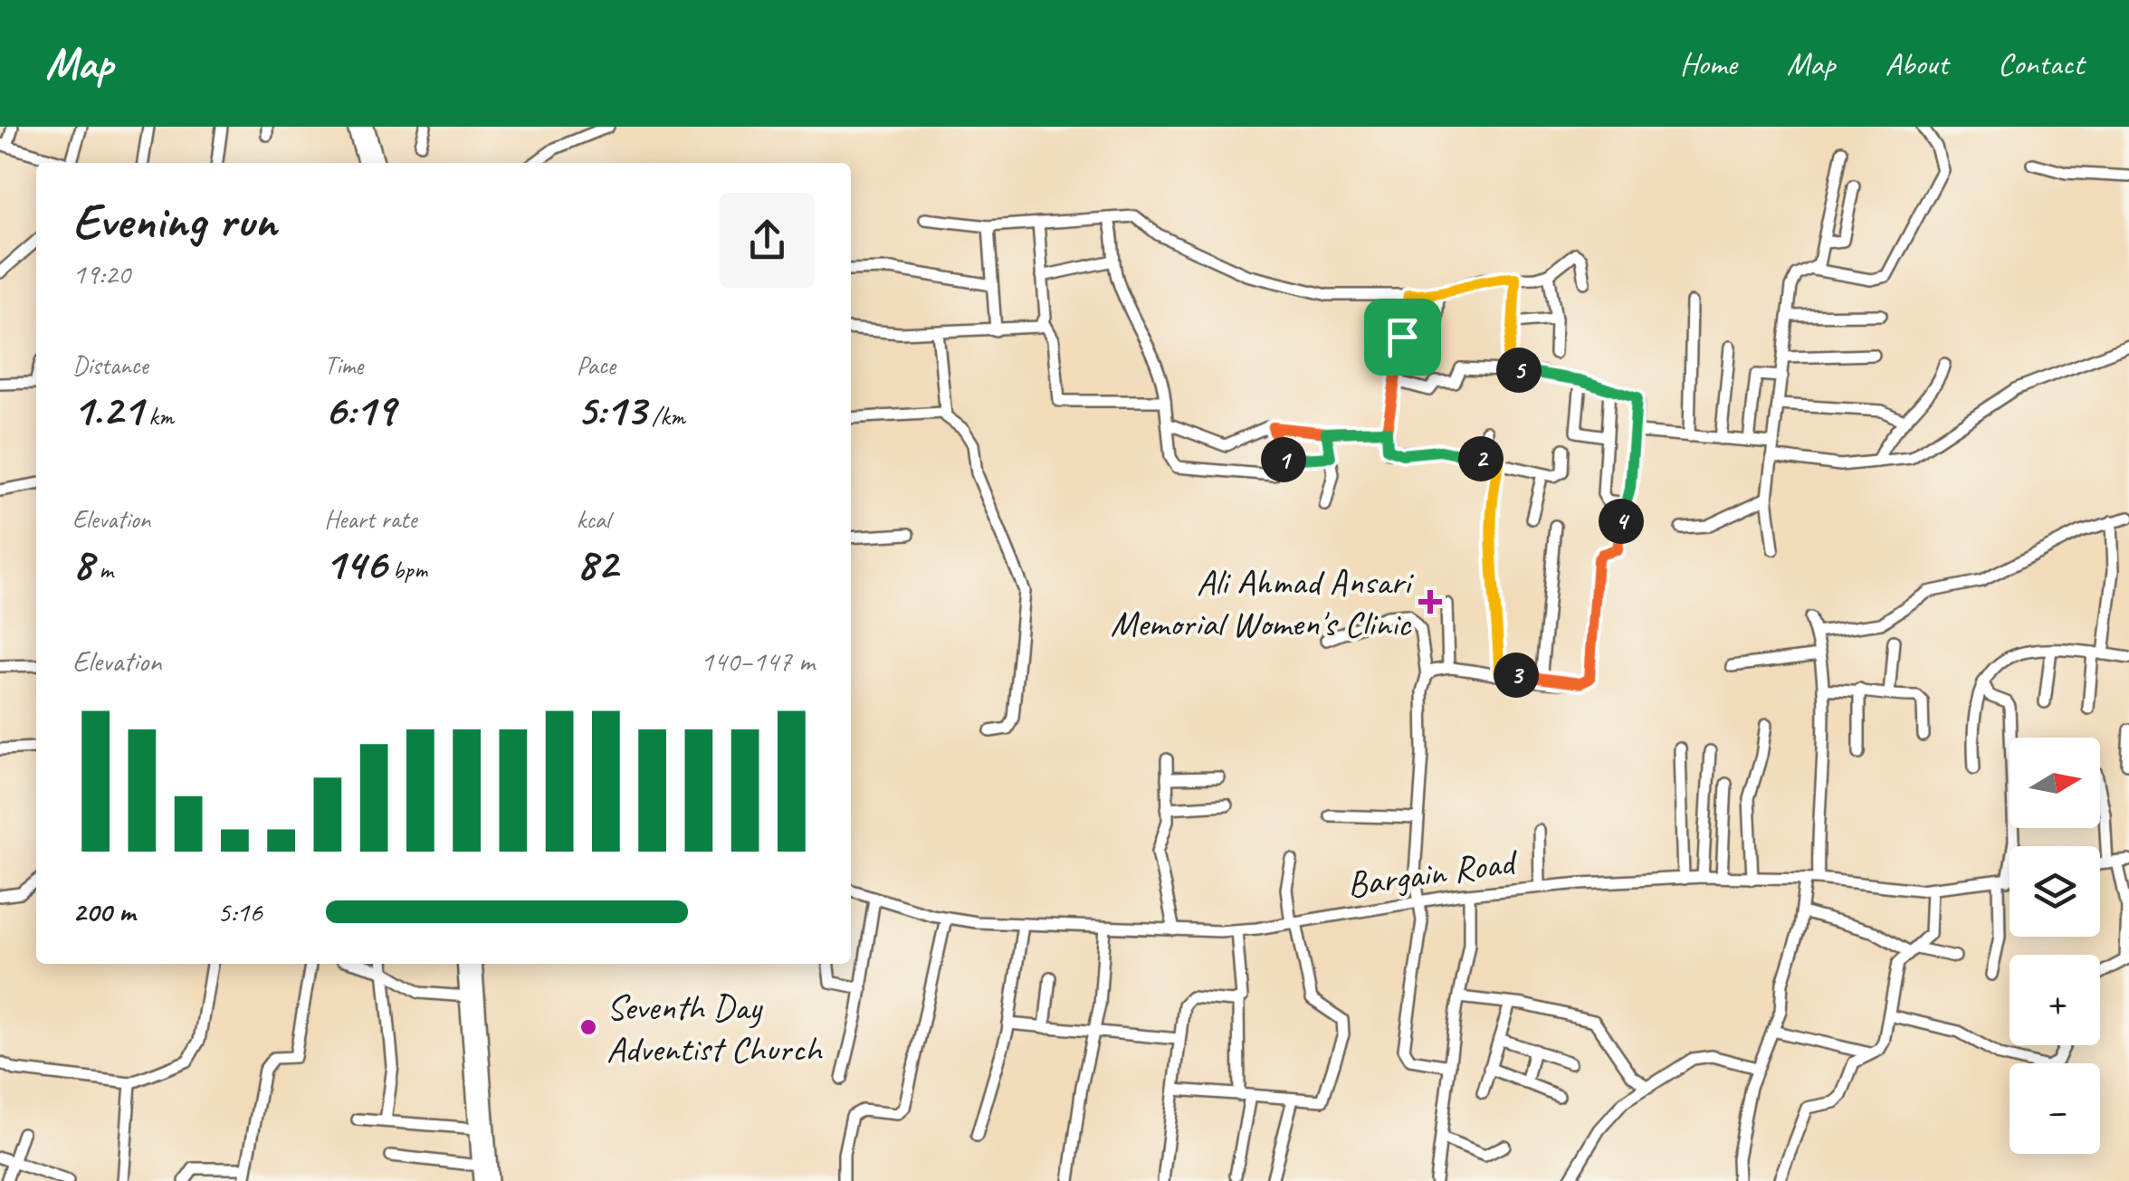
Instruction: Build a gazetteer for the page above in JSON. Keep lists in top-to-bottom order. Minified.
{"streets":{"street":["Bargain Road"]},"places":{"health":["Ali Ahmad Ansari Memorial Women's Clinic"],"other":["Seventh Day Adventist Church"]},"north":"right","page":{"header":"Map","nav":["Home","Map","About","Contact"],"heading":["Evening run","19:20"],"stats":[["Distance","1.21 km"],["Time","6:19"],["Pace","5:13 /km"],["Elevation","8 m"],["Heart rate","146 bpm"],["kcal","82"]],"pins":["5","2","1","4","3"],"chart":["Elevation","140–147 m"],"map_buttons":["+","−"],"list":[{"name":"200 m","note":"5:16"}]}}
